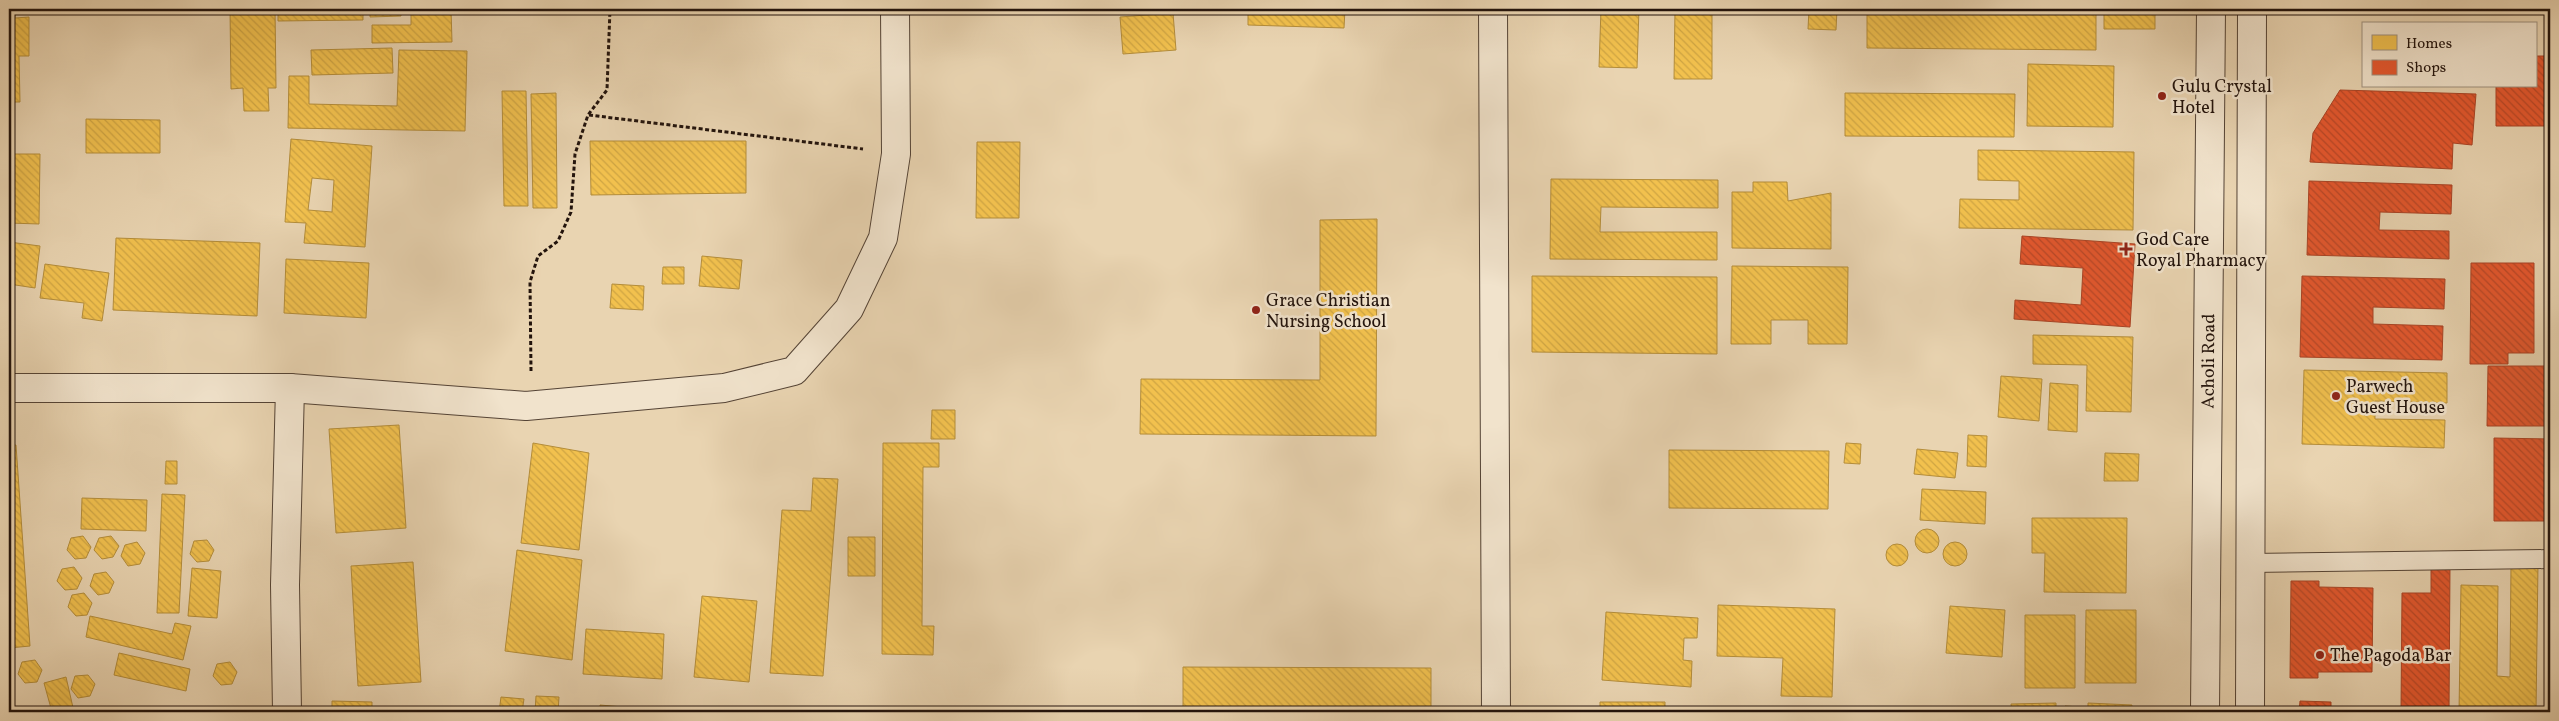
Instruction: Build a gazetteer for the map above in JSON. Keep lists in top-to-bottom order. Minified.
{"streets":{"street":["Acholi Road"]},"places":{"other":["Gulu Crystal Hotel","Grace Christian Nursing School","Parwech Guest House","The Pagoda Bar"],"health":["God Care Royal Pharmacy"]},"legend":["Homes","Shops"]}
